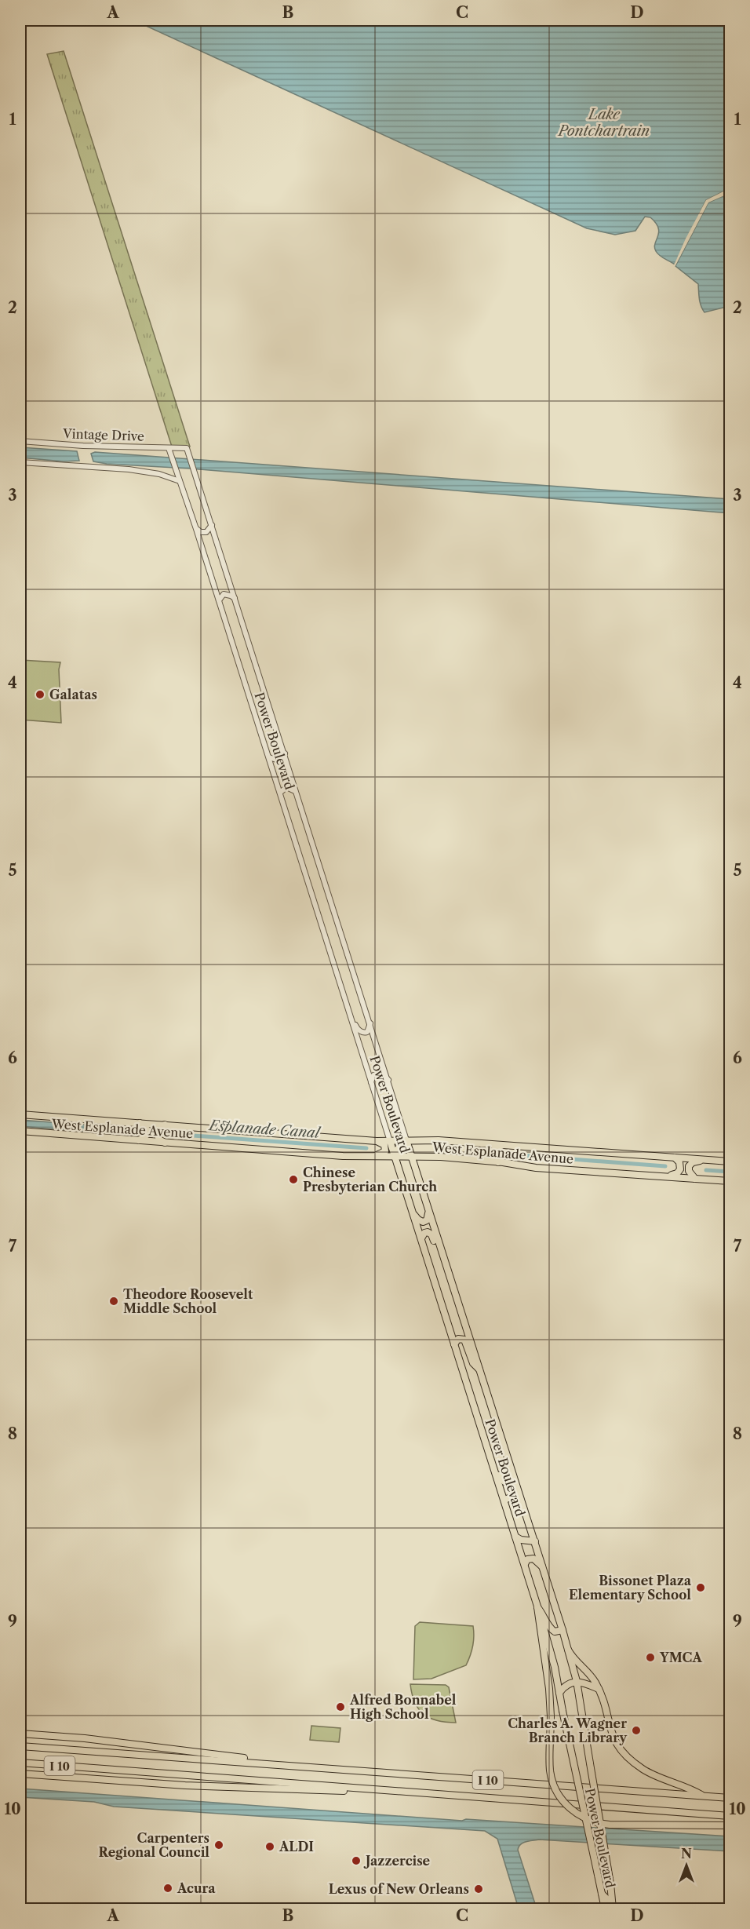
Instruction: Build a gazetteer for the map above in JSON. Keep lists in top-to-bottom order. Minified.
{"streets":{"highway":["I 10"],"main road":["Power Boulevard","West Esplanade Avenue"],"street":["Vintage Drive"]},"crossings":[["Vintage Drive","Power Boulevard"],["Power Boulevard","West Esplanade Avenue"]],"water":["Lake Pontchartrain","Esplanade Canal"],"places":["Galatas","Chinese Presbyterian Church","Theodore Roosevelt Middle School","Bissonet Plaza Elementary School","YMCA","Alfred Bonnabel High School","Charles A. Wagner Branch Library","Carpenters Regional Council","ALDI","Jazzercise","Acura","Lexus of New Orleans"],"north":"top","grid":{"columns":["A","B","C","D"],"rows":["1","2","3","4","5","6","7","8","9","10"]}}
